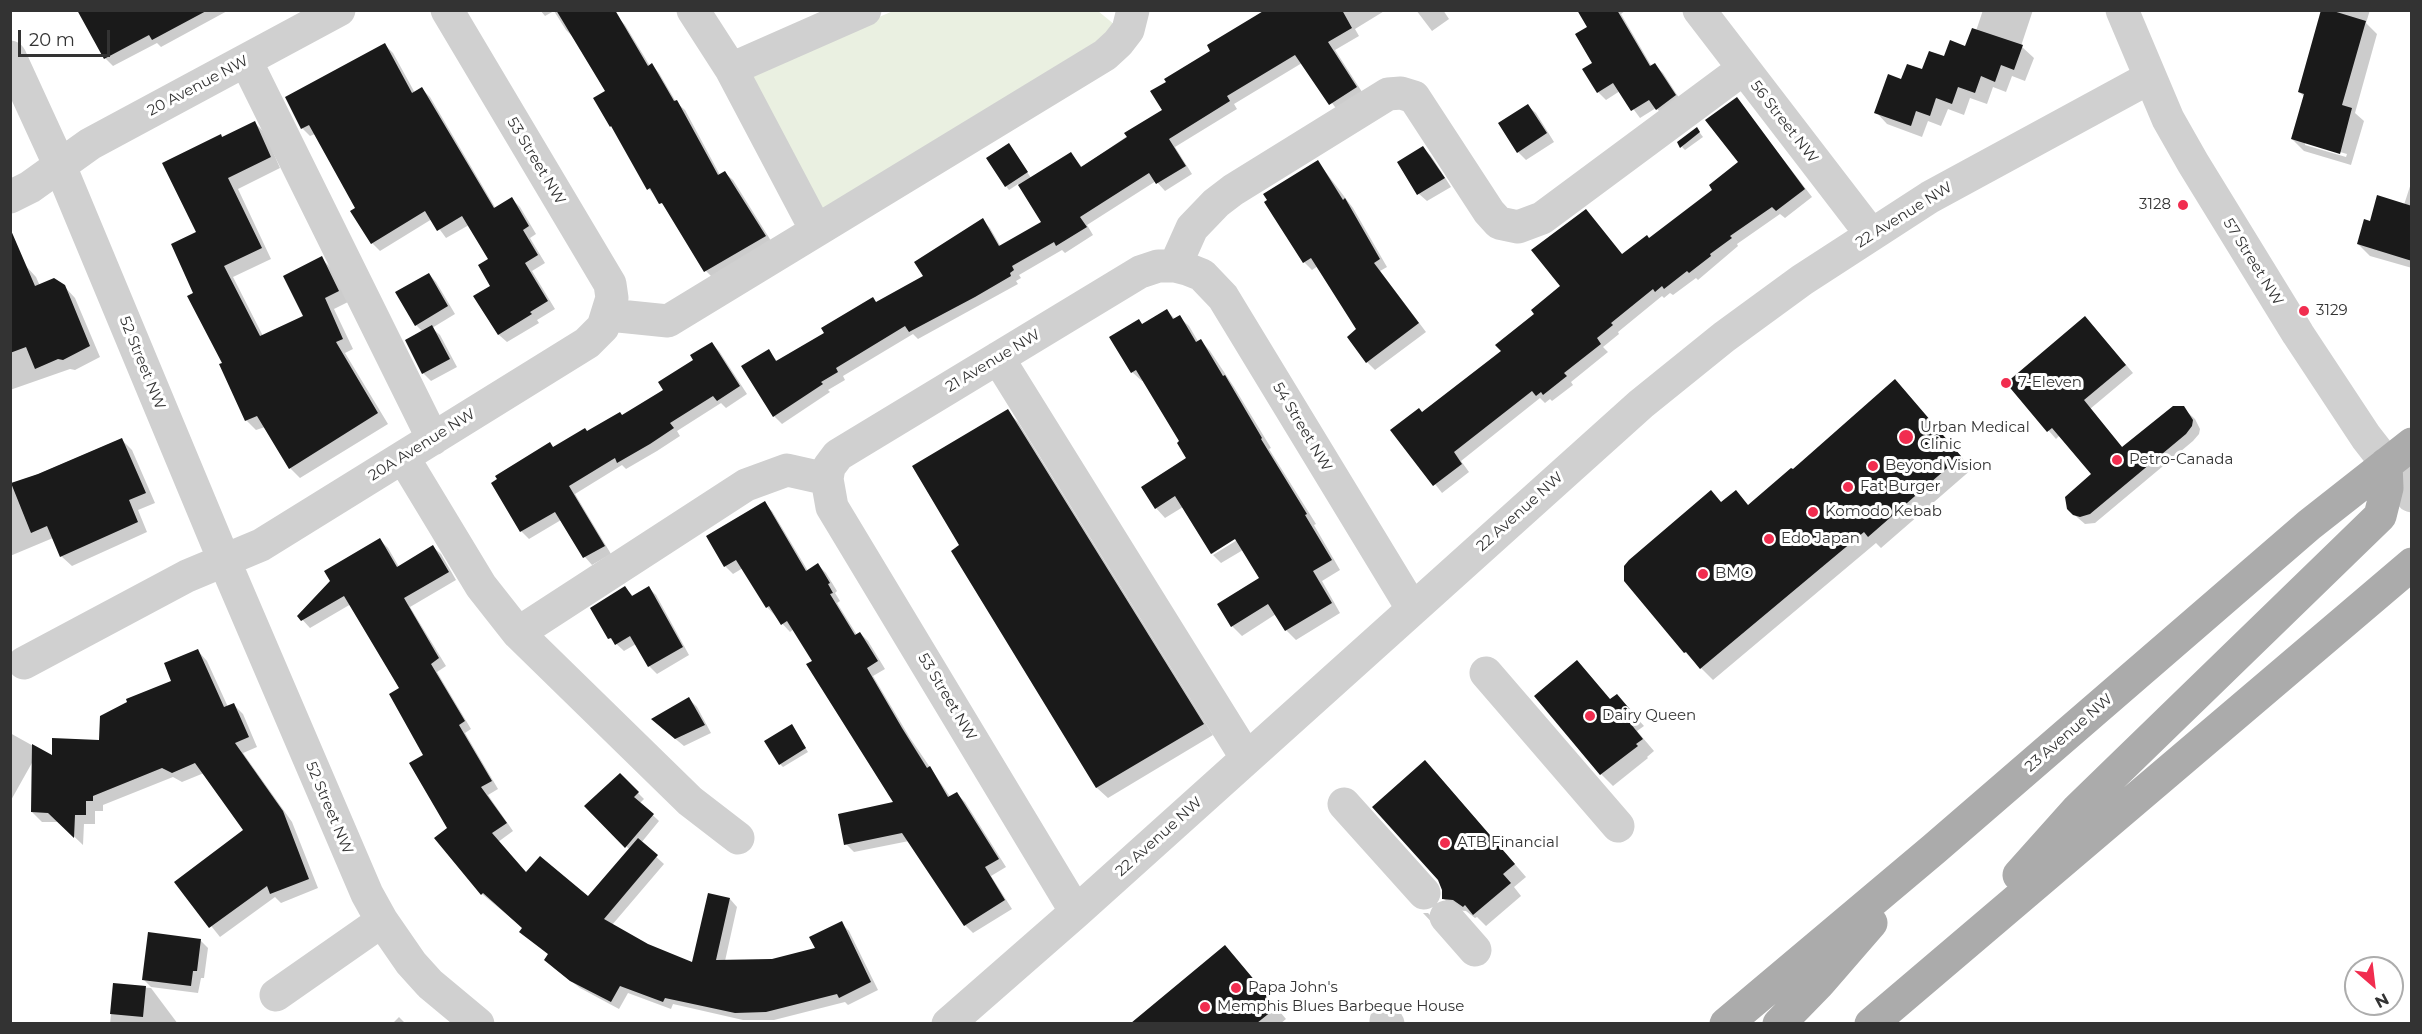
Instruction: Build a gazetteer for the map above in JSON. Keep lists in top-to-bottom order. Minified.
{"streets":{"main road":["23 Avenue NW"],"street":["20 Avenue NW","56 Street NW","53 Street NW","22 Avenue NW","57 Street NW","21 Avenue NW","52 Street NW","54 Street NW","20A Avenue NW"]},"crossings":[["20 Avenue NW","52 Street NW"],["56 Street NW","22 Avenue NW"],["53 Street NW","22 Avenue NW"],["53 Street NW","21 Avenue NW"],["53 Street NW","20A Avenue NW"],["22 Avenue NW","57 Street NW"],["22 Avenue NW","54 Street NW"],["57 Street NW","23 Avenue NW"],["21 Avenue NW","54 Street NW"],["52 Street NW","20A Avenue NW"]],"places":["3128","3129","7-Eleven","Urban Medical Clinic","Petro-Canada","Beyond Vision","Fat Burger","Komodo Kebab","Edo Japan","BMO","Dairy Queen","ATB Financial","Papa John's","Memphis Blues Barbeque House"],"scale_bar":"20 m","north":"bottom right"}
